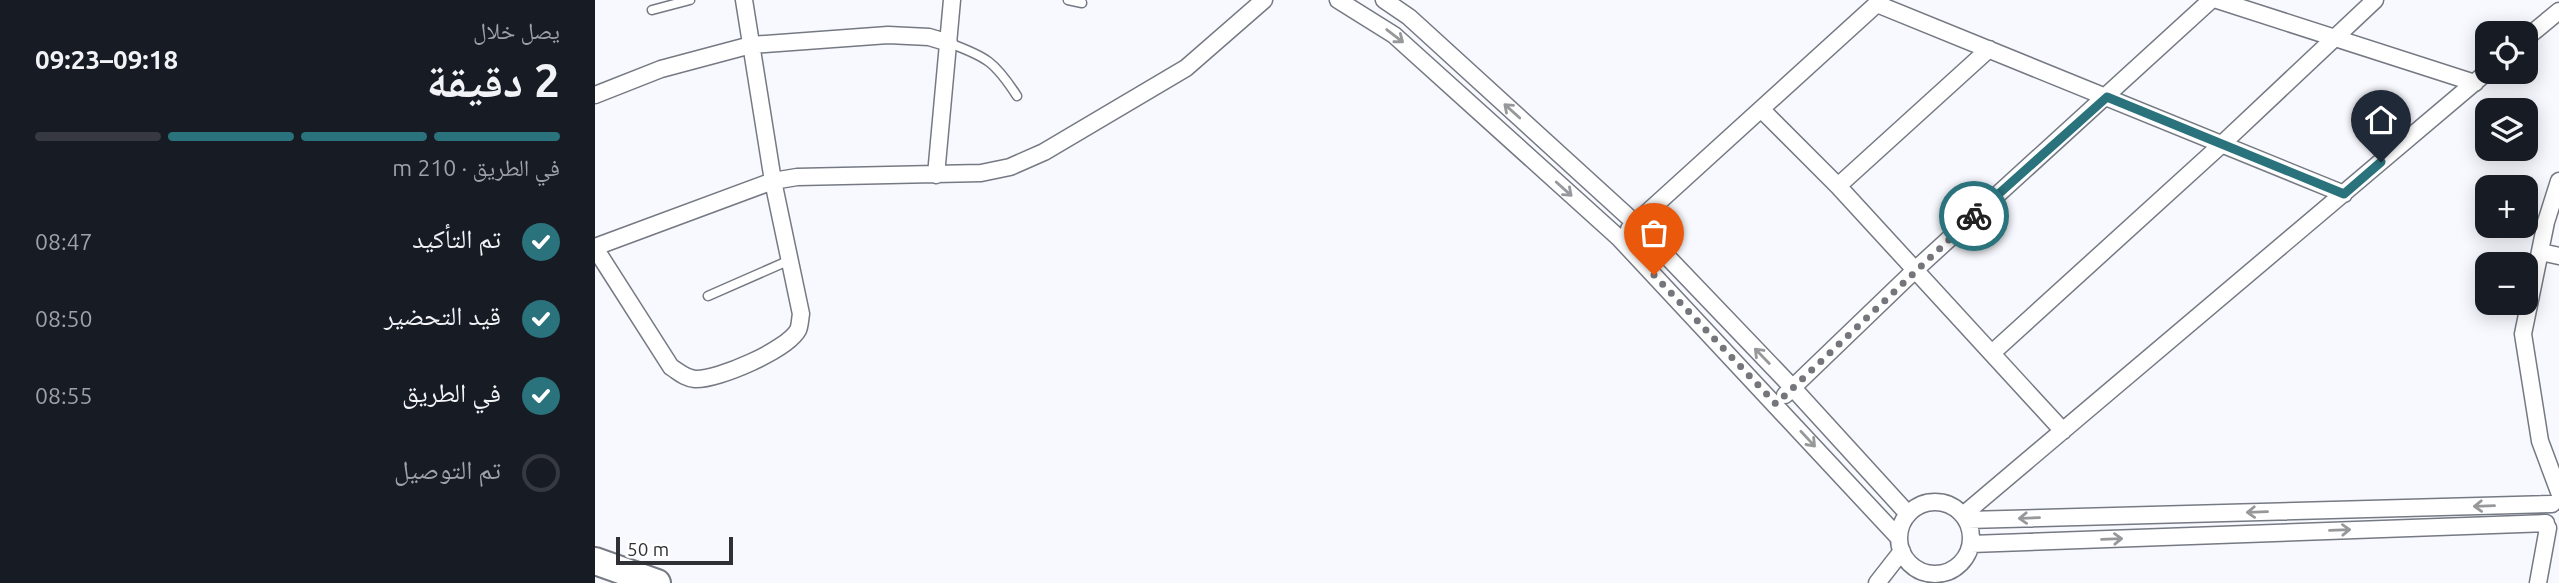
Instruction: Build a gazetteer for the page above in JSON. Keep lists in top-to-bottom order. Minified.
{"scale_bar":"50 m","page":{"heading":["2 دقيقة","يصل خلال","09:18–09:23"],"map_buttons":["+","−"],"bar":"في الطريق · 210 m","list":[["تم التأكيد","08:47"],["قيد التحضير","08:50"],["في الطريق","08:55"],"تم التوصيل"],"scale":"50 m"}}
